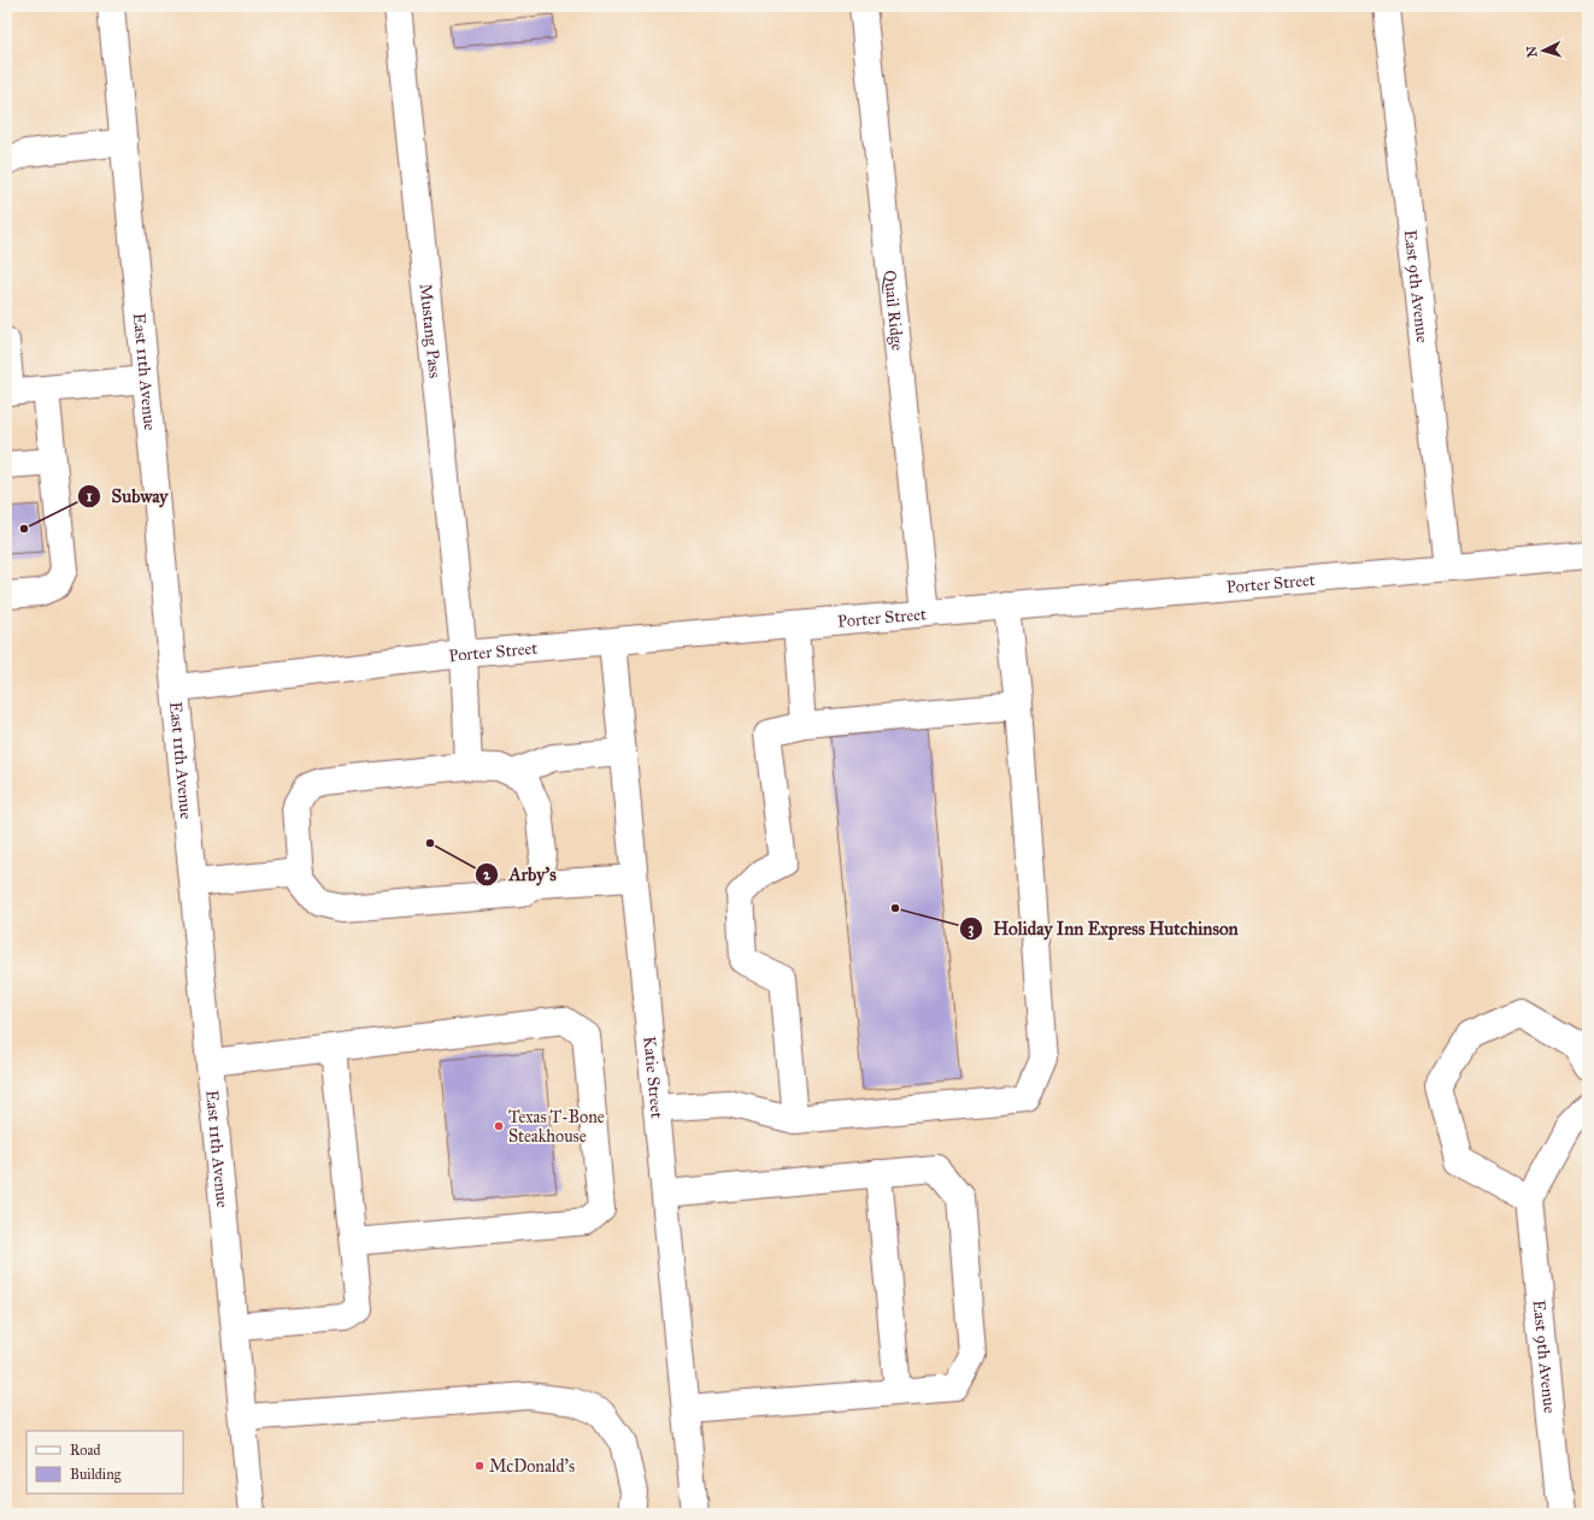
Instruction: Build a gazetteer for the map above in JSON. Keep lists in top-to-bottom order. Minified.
{"streets":{"street":["East 9th Avenue","Quail Ridge","Mustang Pass","East 11th Avenue","Porter Street","Katie Street"]},"crossings":[["East 9th Avenue","Porter Street"],["Quail Ridge","Porter Street"],["Mustang Pass","Porter Street"],["East 11th Avenue","Porter Street"],["Porter Street","Katie Street"]],"places":["Subway","Arby's","Holiday Inn Express Hutchinson","Texas T-Bone Steakhouse","McDonald's"],"legend":["Road","Building"],"north":"left"}
